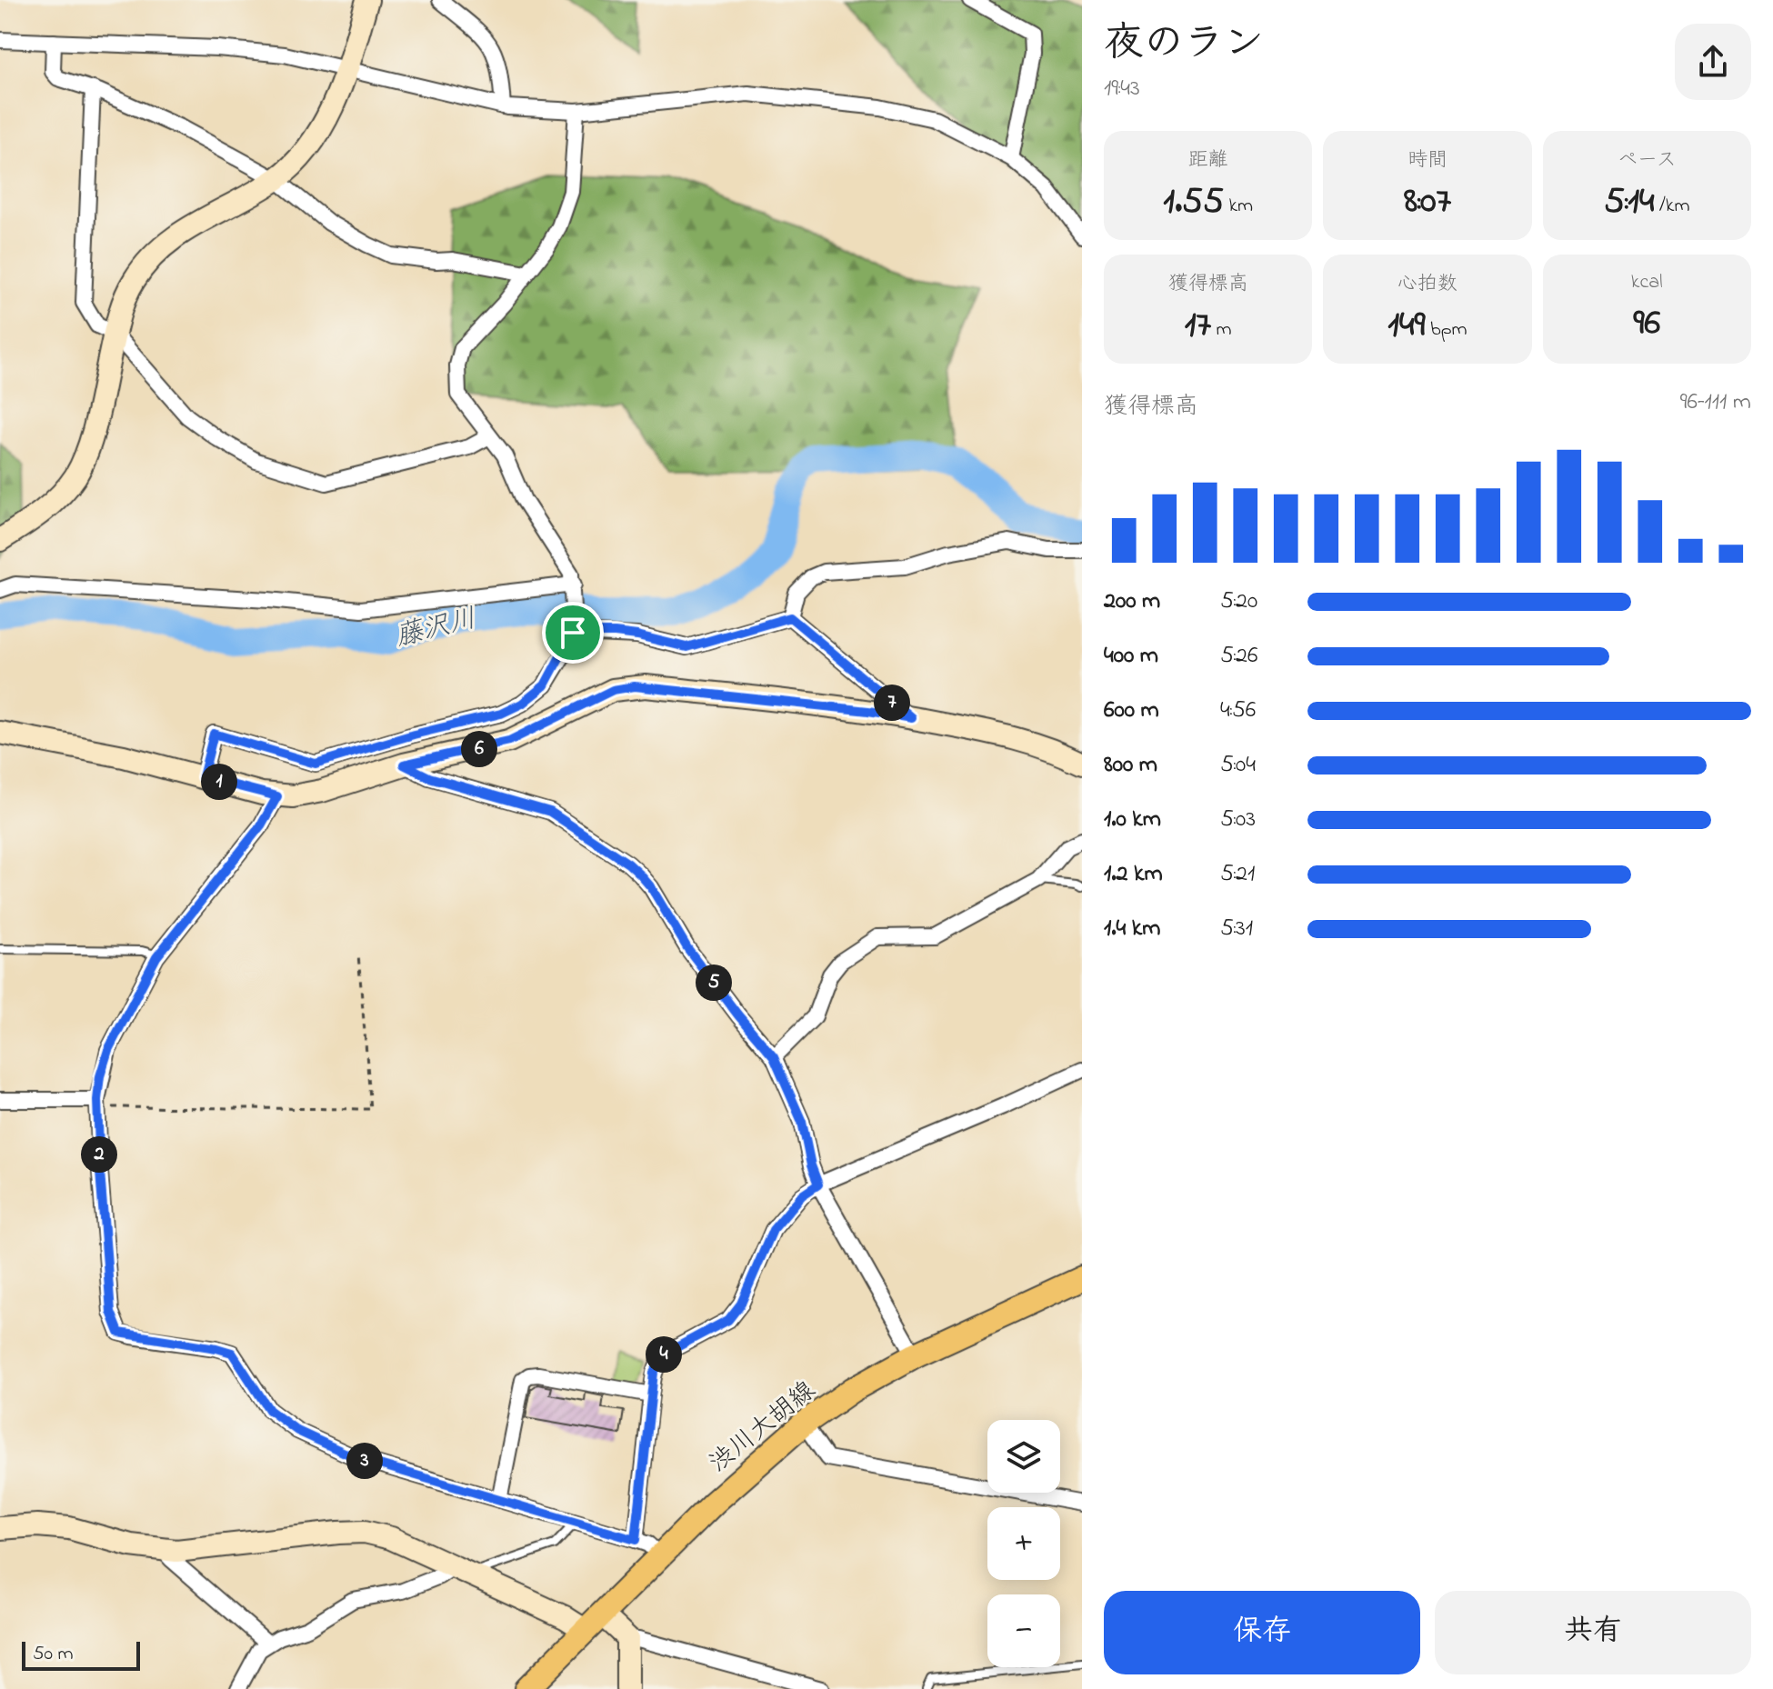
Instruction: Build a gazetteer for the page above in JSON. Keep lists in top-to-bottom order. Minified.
{"streets":{"main road":["渋川大胡線"]},"water":["藤沢川"],"scale_bar":"50 m","page":{"heading":["夜のラン","19:43"],"stats":[["距離","1.55 km"],["時間","8:07"],["ペース","5:14 /km"],["獲得標高","17 m"],["心拍数","149 bpm"],["kcal","96"]],"chart":["獲得標高","96–111 m"],"list":[{"name":"200 m","note":"5:20"},{"name":"400 m","note":"5:26"},{"name":"600 m","note":"4:56"},{"name":"800 m","note":"5:04"},{"name":"1.0 km","note":"5:03"},{"name":"1.2 km","note":"5:21"},{"name":"1.4 km","note":"5:31"}],"pins":["7","6","1","5","2","4","3"],"map_buttons":["+","−"],"buttons":["保存","共有"],"scale":"50 m"}}
